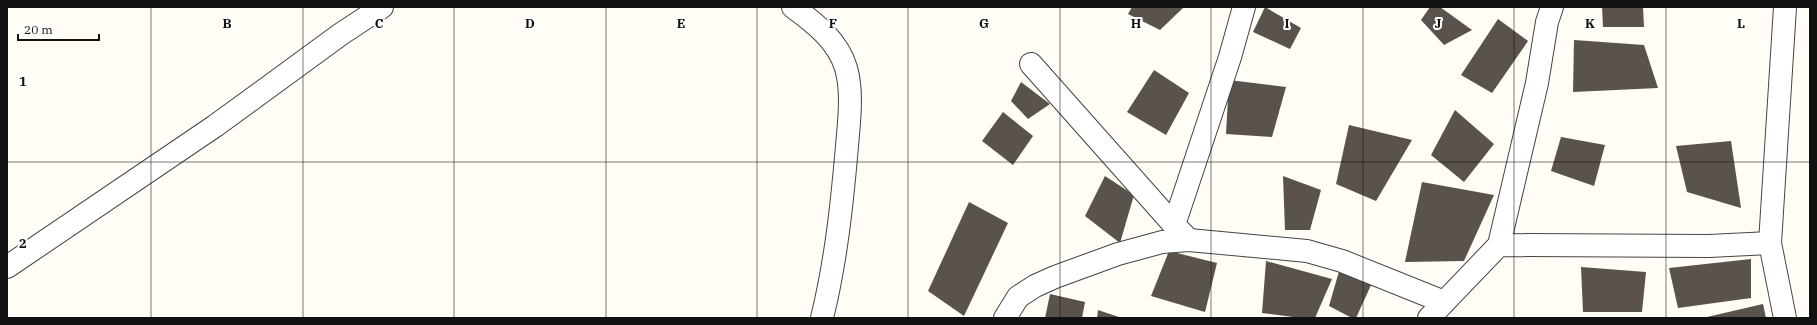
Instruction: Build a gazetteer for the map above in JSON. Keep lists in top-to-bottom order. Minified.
{"scale_bar":"20 m","grid":{"columns":["B","C","D","E","F","G","H","I","J","K","L"],"rows":["1","2"]}}
